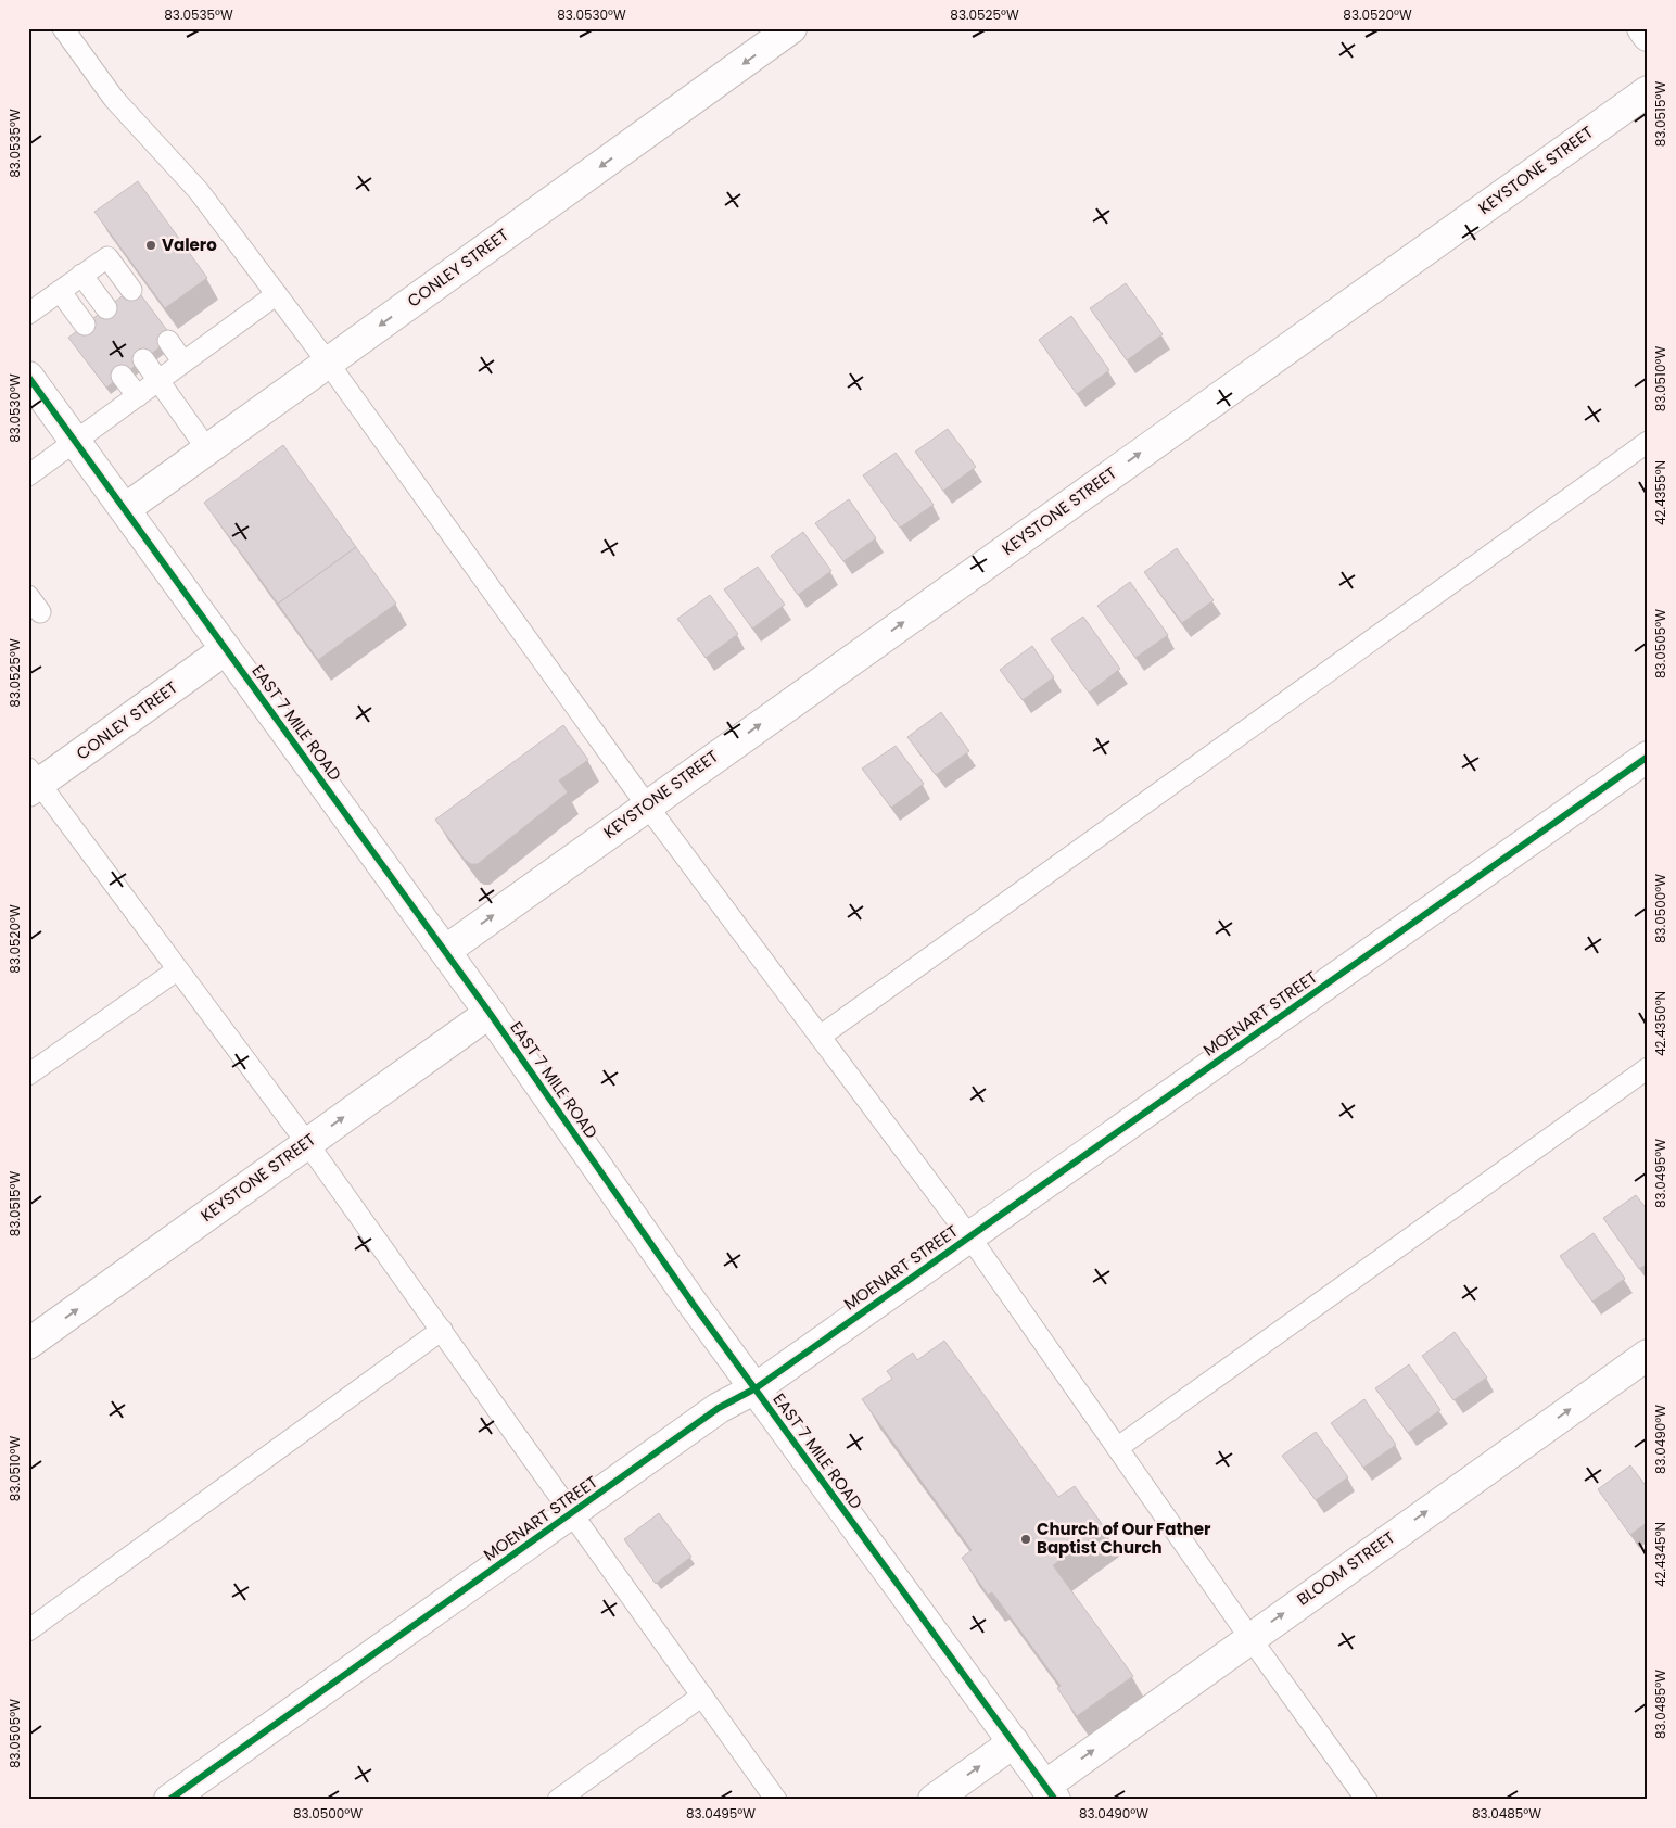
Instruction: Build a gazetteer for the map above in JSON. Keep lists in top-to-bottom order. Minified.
{"streets":{"street":["KEYSTONE STREET","CONLEY STREET","EAST 7 MILE ROAD","MOENART STREET","BLOOM STREET"]},"crossings":[["KEYSTONE STREET","EAST 7 MILE ROAD"],["CONLEY STREET","EAST 7 MILE ROAD"],["EAST 7 MILE ROAD","MOENART STREET"],["EAST 7 MILE ROAD","BLOOM STREET"]],"one_way":["KEYSTONE STREET","CONLEY STREET","BLOOM STREET"],"places":["Valero","Church of Our Father Baptist Church"],"coordinates":["83.0535°W","83.0530°W","83.0525°W","83.0520°W","83.0515°W","83.0510°W","42.4355°N","83.0505°W","83.0500°W","42.4350°N","83.0495°W","83.0490°W","42.4345°N","83.0485°W"]}
